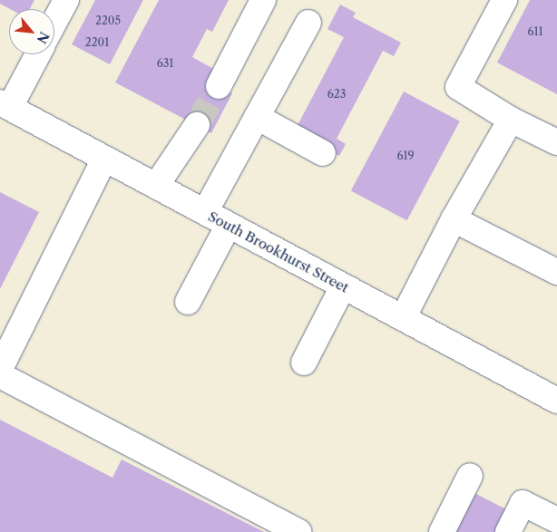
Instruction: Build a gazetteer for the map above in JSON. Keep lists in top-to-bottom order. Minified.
{"streets":{"main road":["South Brookhurst Street"]},"house_numbers":["2205","611","2201","631","623","619"],"north":"bottom right"}
